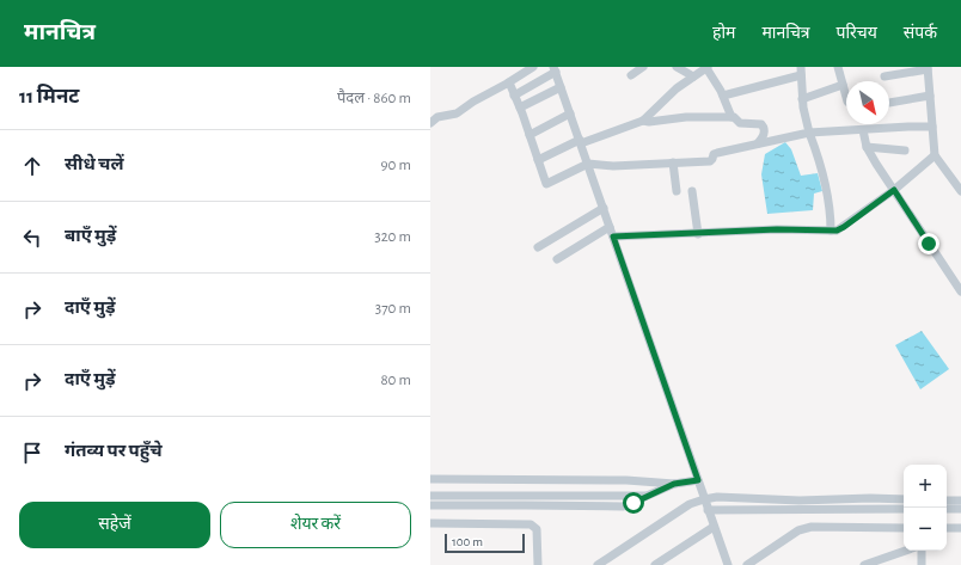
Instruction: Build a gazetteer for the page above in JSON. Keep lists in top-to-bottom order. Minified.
{"scale_bar":"100 m","north":"bottom right","page":{"header":"मानचित्र","nav":["होम","मानचित्र","परिचय","संपर्क"],"heading":["11 मिनट","पैदल · 860 m"],"list":[["सीधे चलें","90 m"],["बाएँ मुड़ें","320 m"],["दाएँ मुड़ें","370 m"],["दाएँ मुड़ें","80 m"],"गंतव्य पर पहुँचे"],"map_buttons":["+","−"],"buttons":["सहेजें","शेयर करें"],"scale":"100 m"}}
